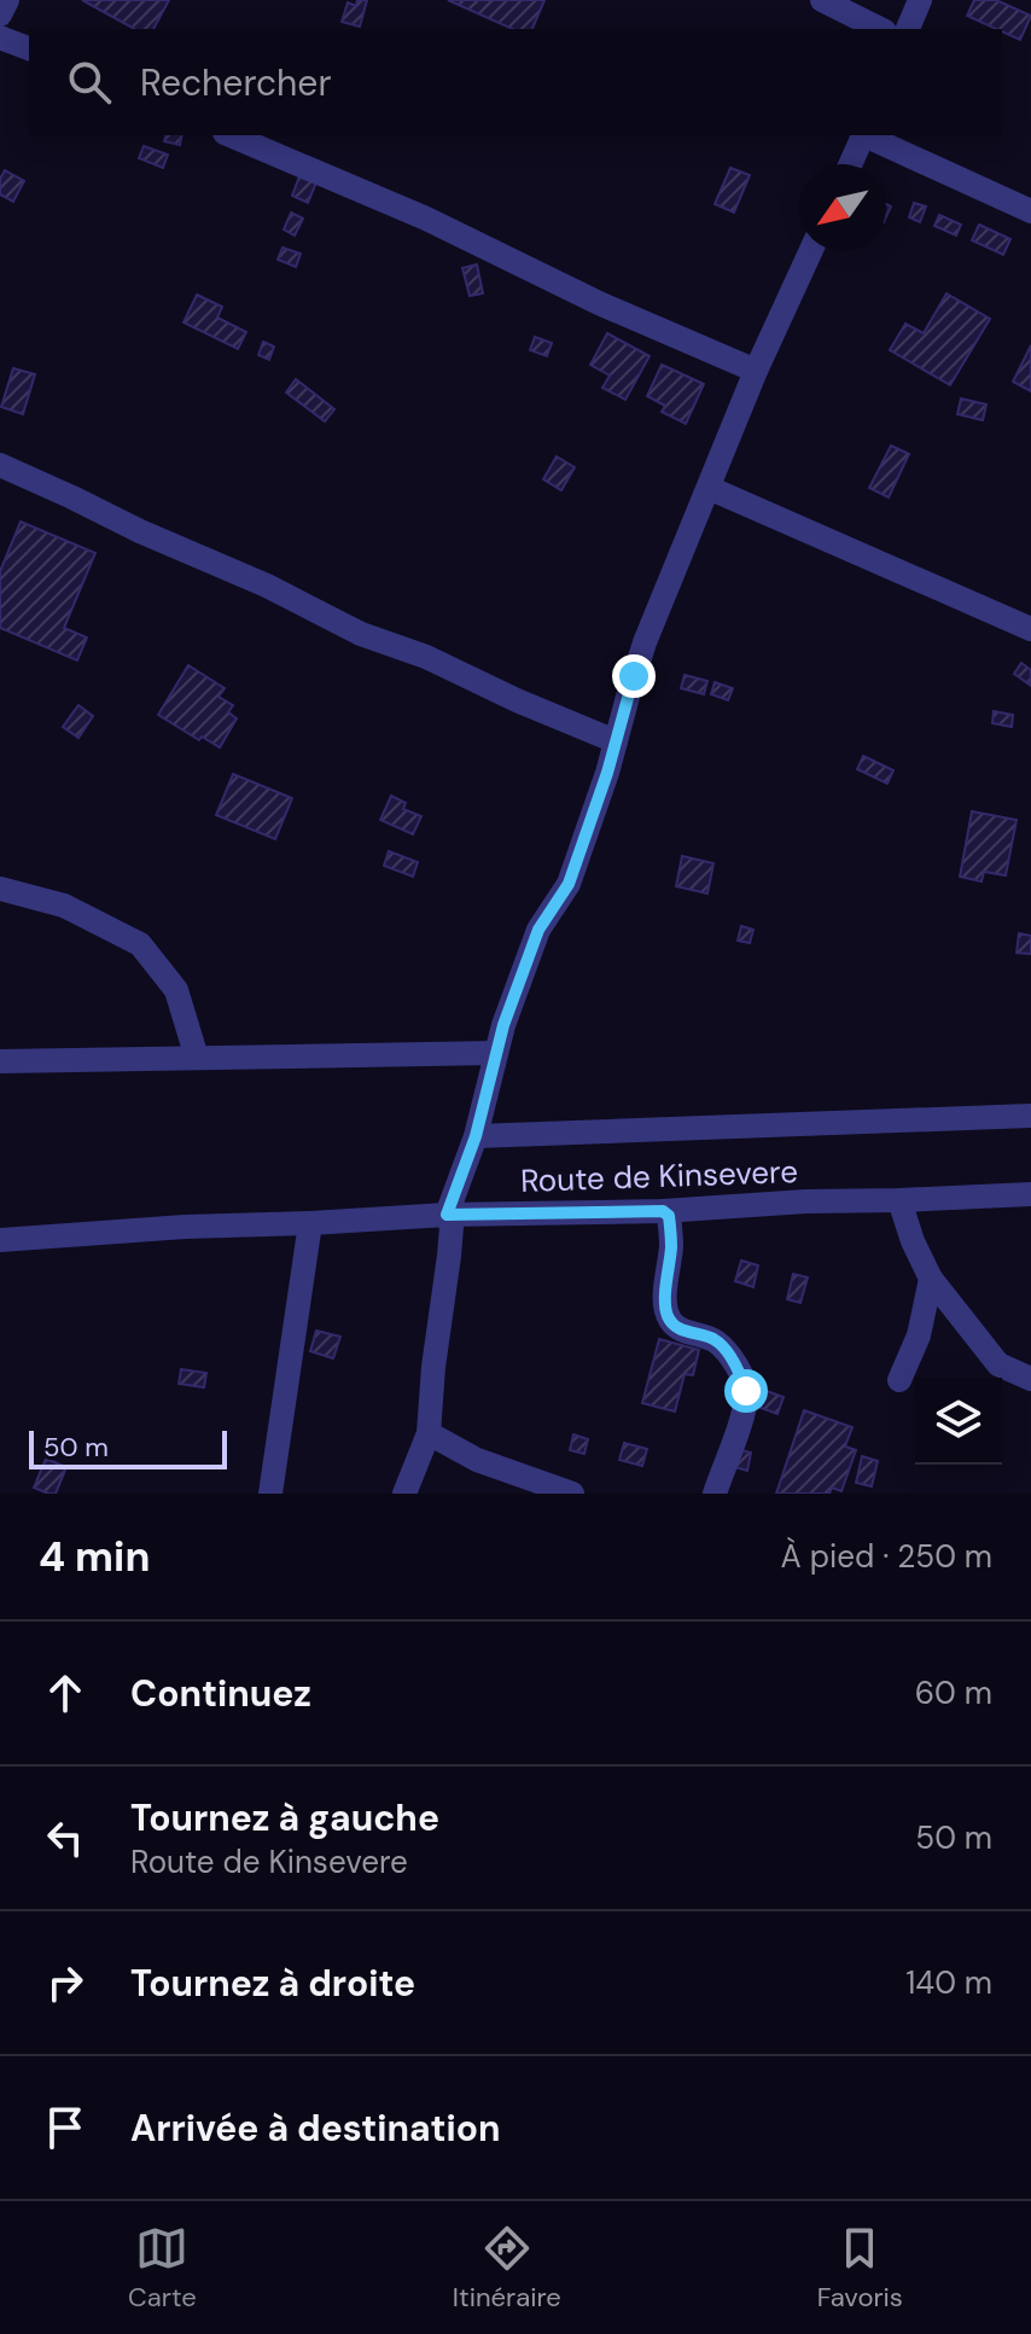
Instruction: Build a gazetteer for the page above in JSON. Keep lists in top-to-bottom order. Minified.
{"streets":{"street":["Route de Kinsevere"]},"scale_bar":"50 m","north":"bottom left","page":{"search":"Rechercher","scale":"50 m","heading":["4 min","À pied · 250 m"],"list":[["Continuez","60 m"],["Tournez à gauche","Route de Kinsevere","50 m"],["Tournez à droite","140 m"],"Arrivée à destination"],"nav":["Carte","Itinéraire","Favoris"]}}
